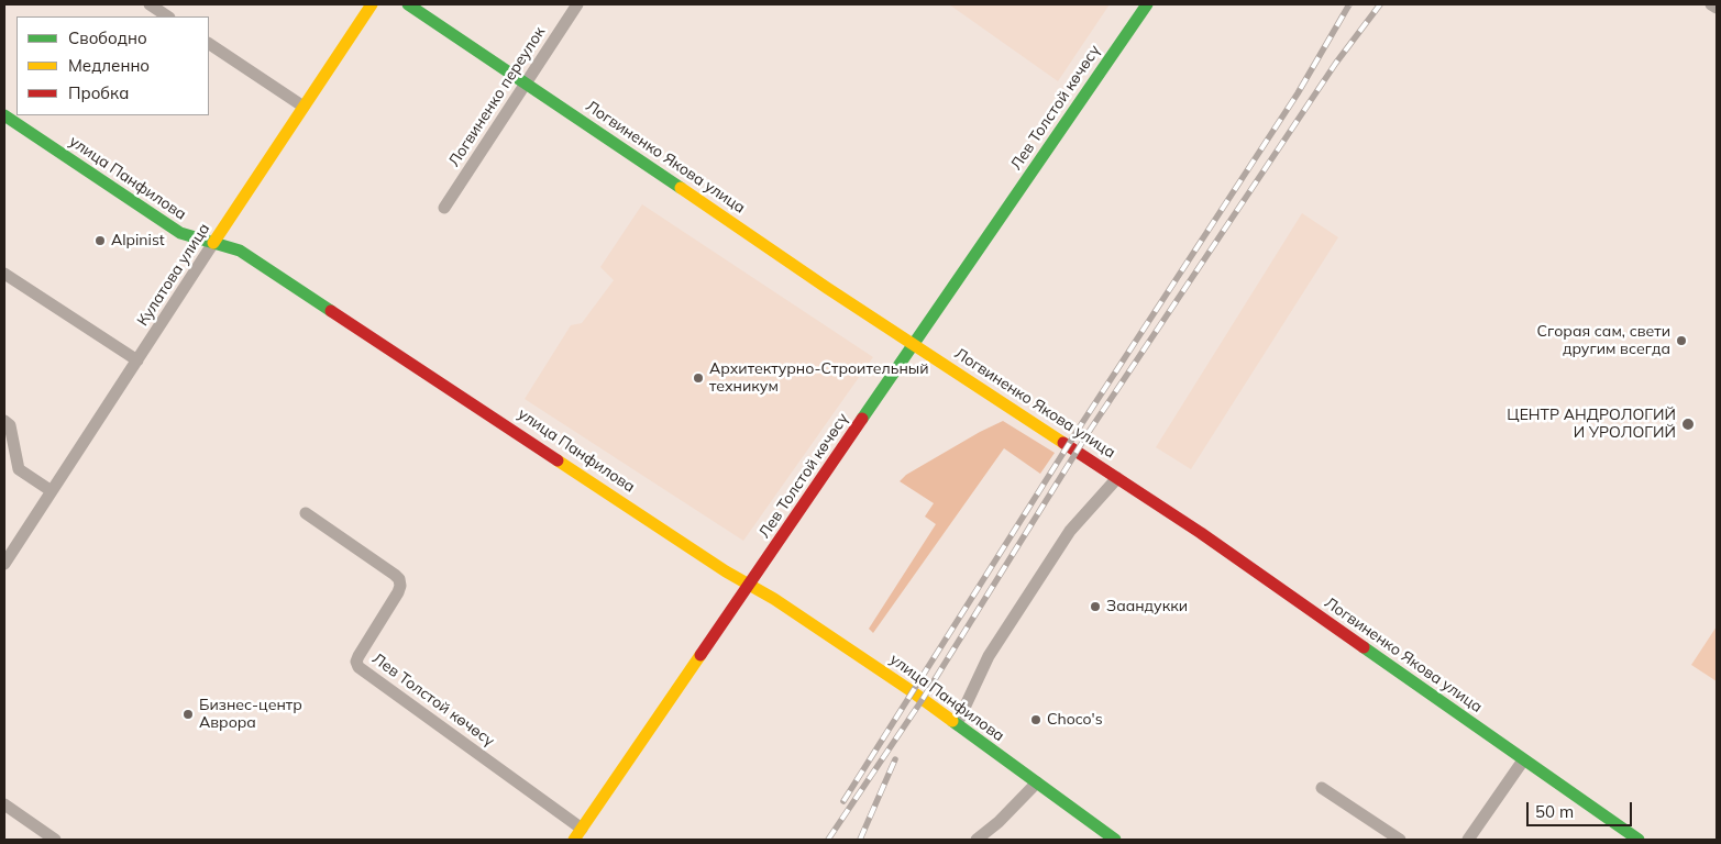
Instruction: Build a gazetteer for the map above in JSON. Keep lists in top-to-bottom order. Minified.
{"streets":{"street":["Логвиненко переулок","Лев Толстой көчөсү","Логвиненко Якова улица","улица Панфилова","Кулатова улица"]},"crossings":[["Логвиненко переулок","Логвиненко Якова улица"],["Лев Толстой көчөсү","Логвиненко Якова улица"],["Лев Толстой көчөсү","улица Панфилова"],["улица Панфилова","Кулатова улица"]],"places":["Alpinist","Сгорая сам, свети другим всегда","Архитектурно-Строительный техникум","ЦЕНТР АНДРОЛОГИЙ И УРОЛОГИЙ","Заандукки","Бизнес-центр Аврора","Choco's"],"legend":["Свободно","Медленно","Пробка"],"scale_bar":"50 m"}
